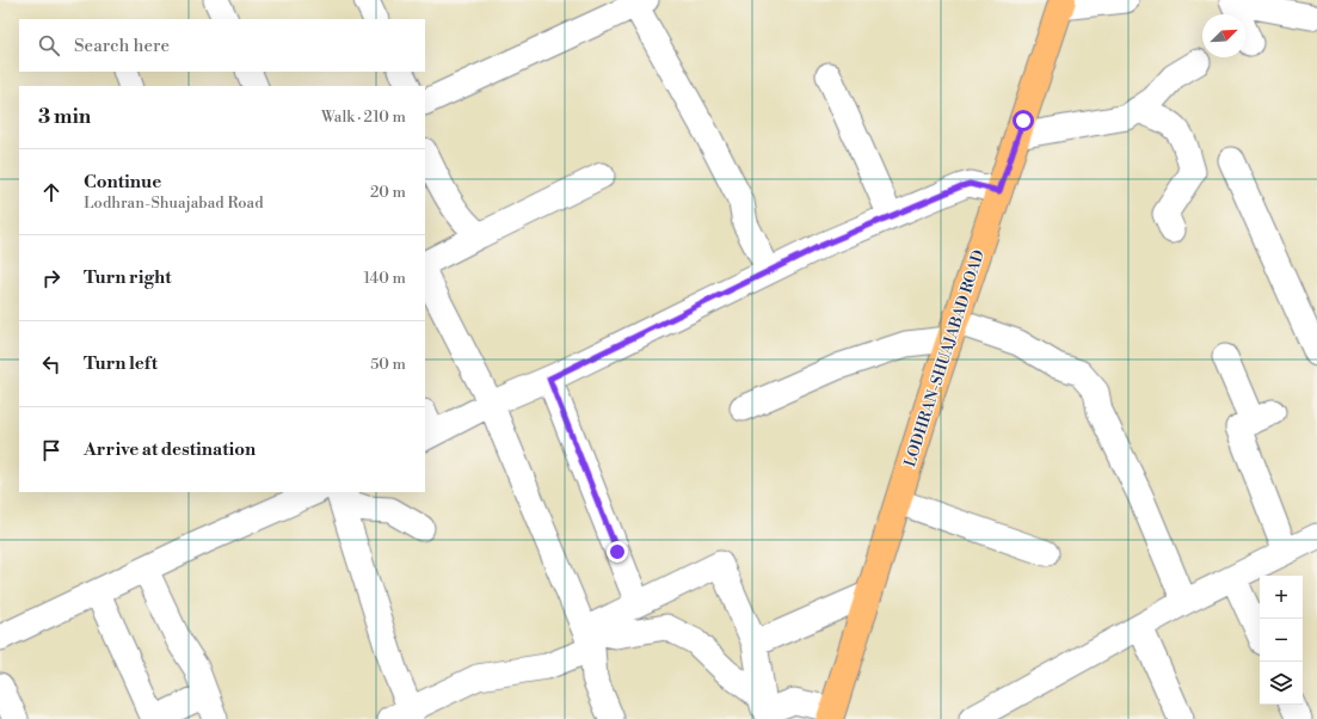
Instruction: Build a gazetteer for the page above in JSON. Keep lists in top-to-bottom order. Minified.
{"streets":{"main road":["LODHRAN-SHUAJABAD ROAD"]},"north":"top right","page":{"search":"Search here","heading":["3 min","Walk · 210 m"],"list":[["Continue","Lodhran-Shuajabad Road","20 m"],["Turn right","140 m"],["Turn left","50 m"],"Arrive at destination"],"map_buttons":["+","−"]}}
